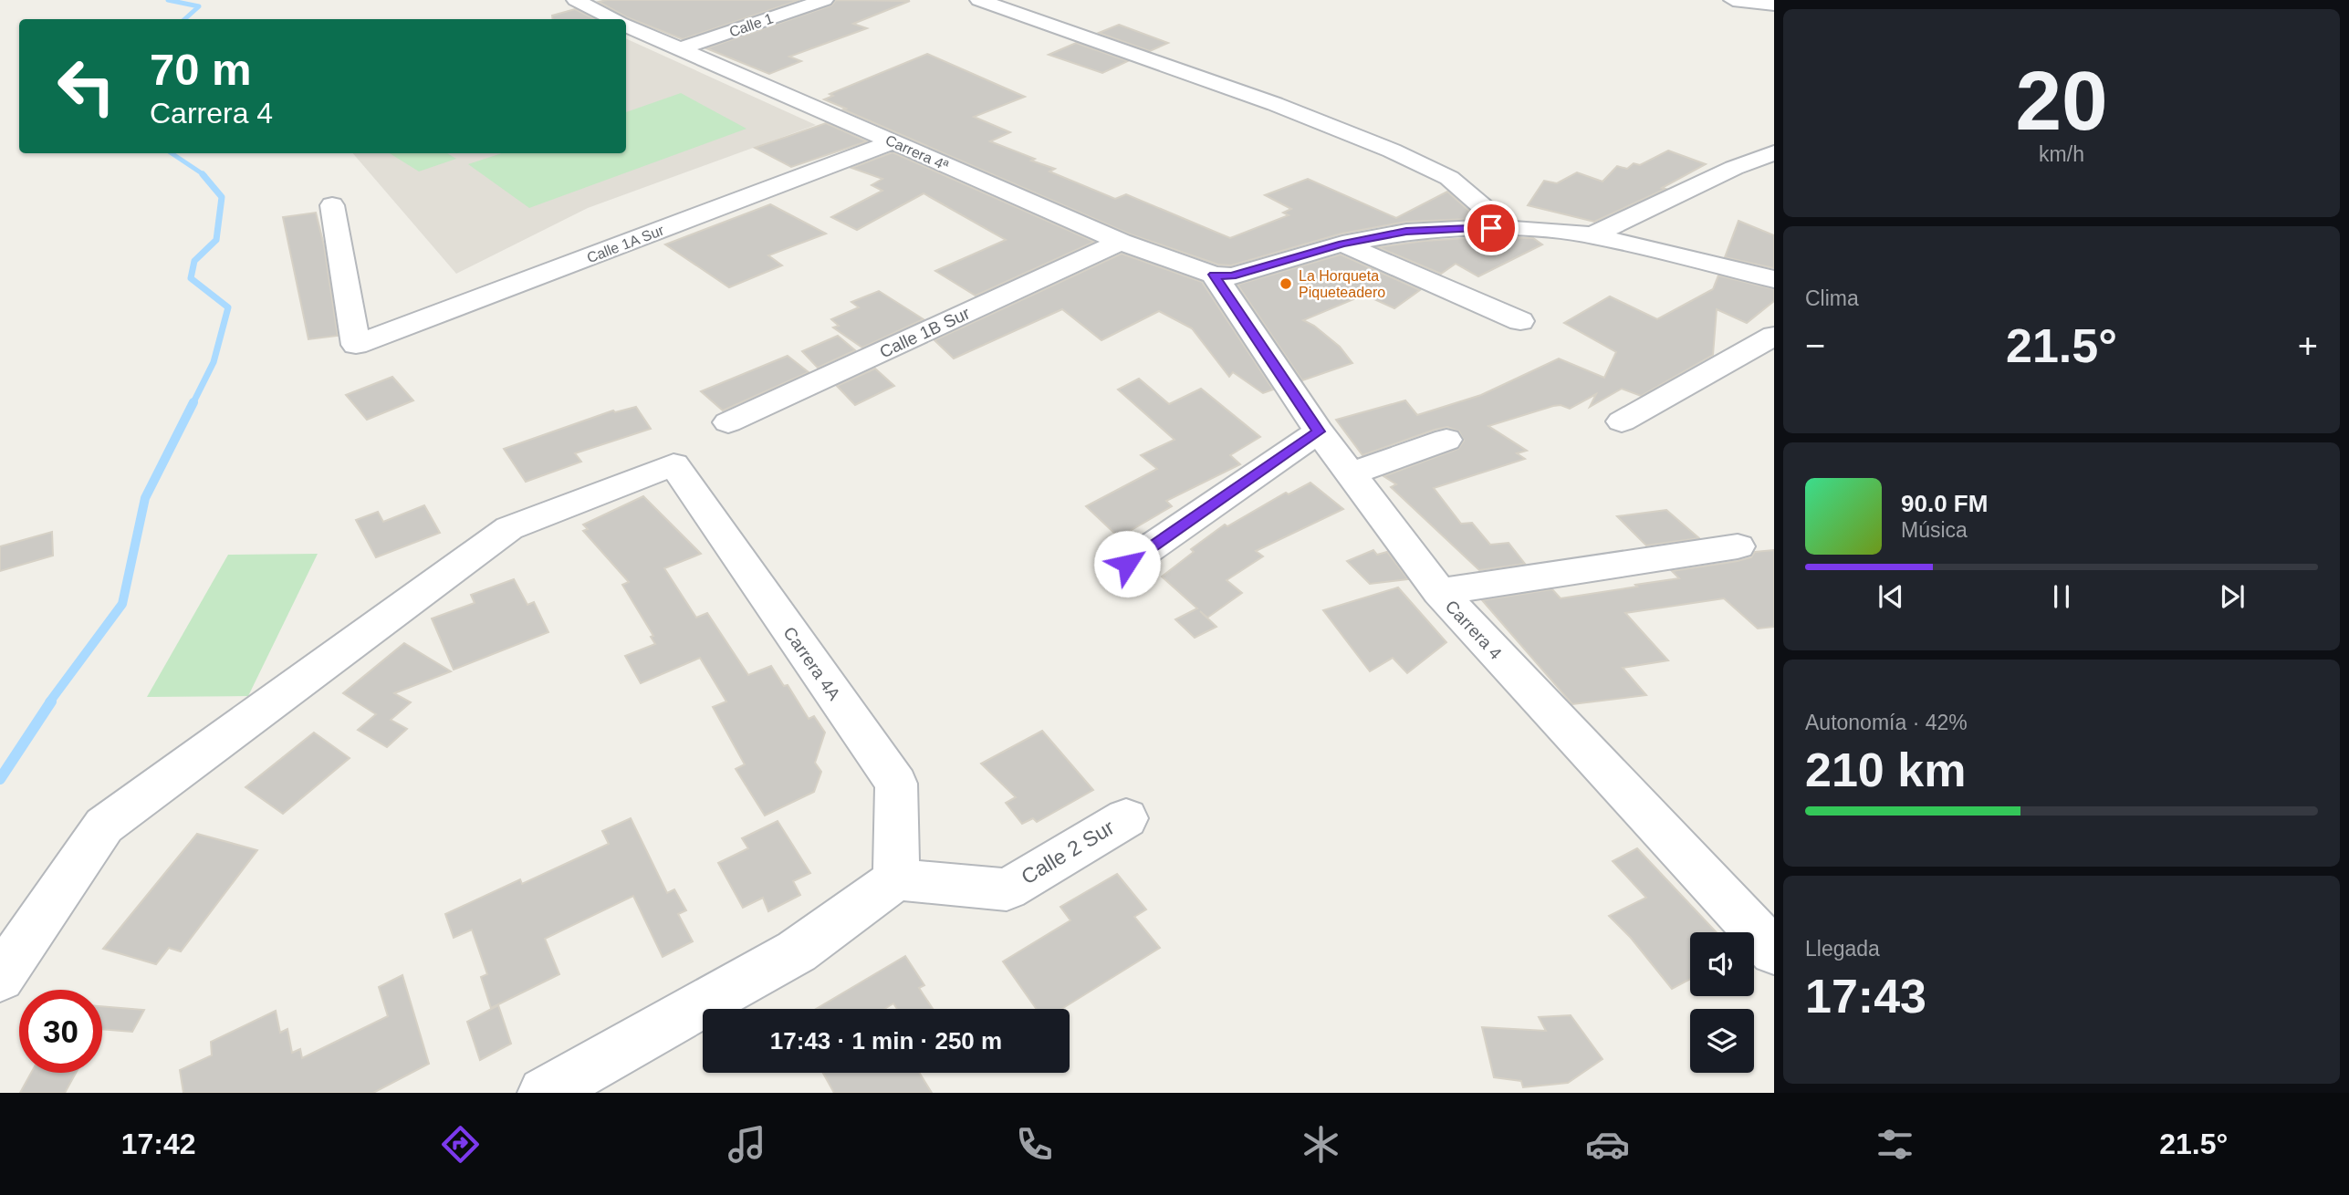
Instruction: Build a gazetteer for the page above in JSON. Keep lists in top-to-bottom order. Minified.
{"streets":{"street":["Calle 1","Carrera 4ª","Calle 1A Sur","Calle 1B Sur","Carrera 4","Carrera 4A","Calle 2 Sur"]},"crossings":[["Calle 1","Carrera 4ª"],["Carrera 4ª","Calle 1A Sur"],["Carrera 4ª","Calle 1B Sur"],["Carrera 4ª","Carrera 4"],["Carrera 4A","Calle 2 Sur"]],"places":["La Horqueta Piqueteadero"],"page":{"tile":[["20","km/h"],"Clima",["Autonomía · 42%","210 km"],["Llegada","17:43"]],"turn":["70 m","Carrera 4"],"heat":["−","21.5°","+"],"song":["90.0 FM","Música"],"limit":"30","trip":"17:43 · 1 min · 250 m","tabs":["17:42","21.5°"]}}
